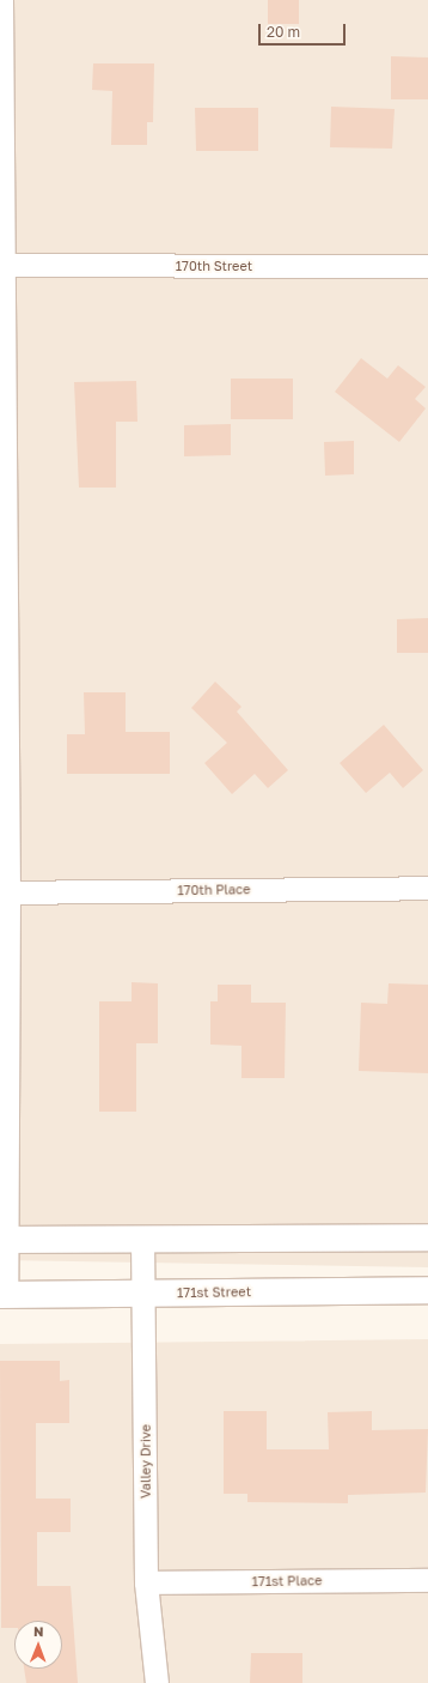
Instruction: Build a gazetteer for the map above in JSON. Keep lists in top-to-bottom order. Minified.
{"streets":{"street":["170th Street","170th Place","171st Street","Valley Drive","171st Place"]},"crossings":[["171st Street","Valley Drive"],["Valley Drive","171st Place"]],"scale_bar":"20 m","north":"top"}
